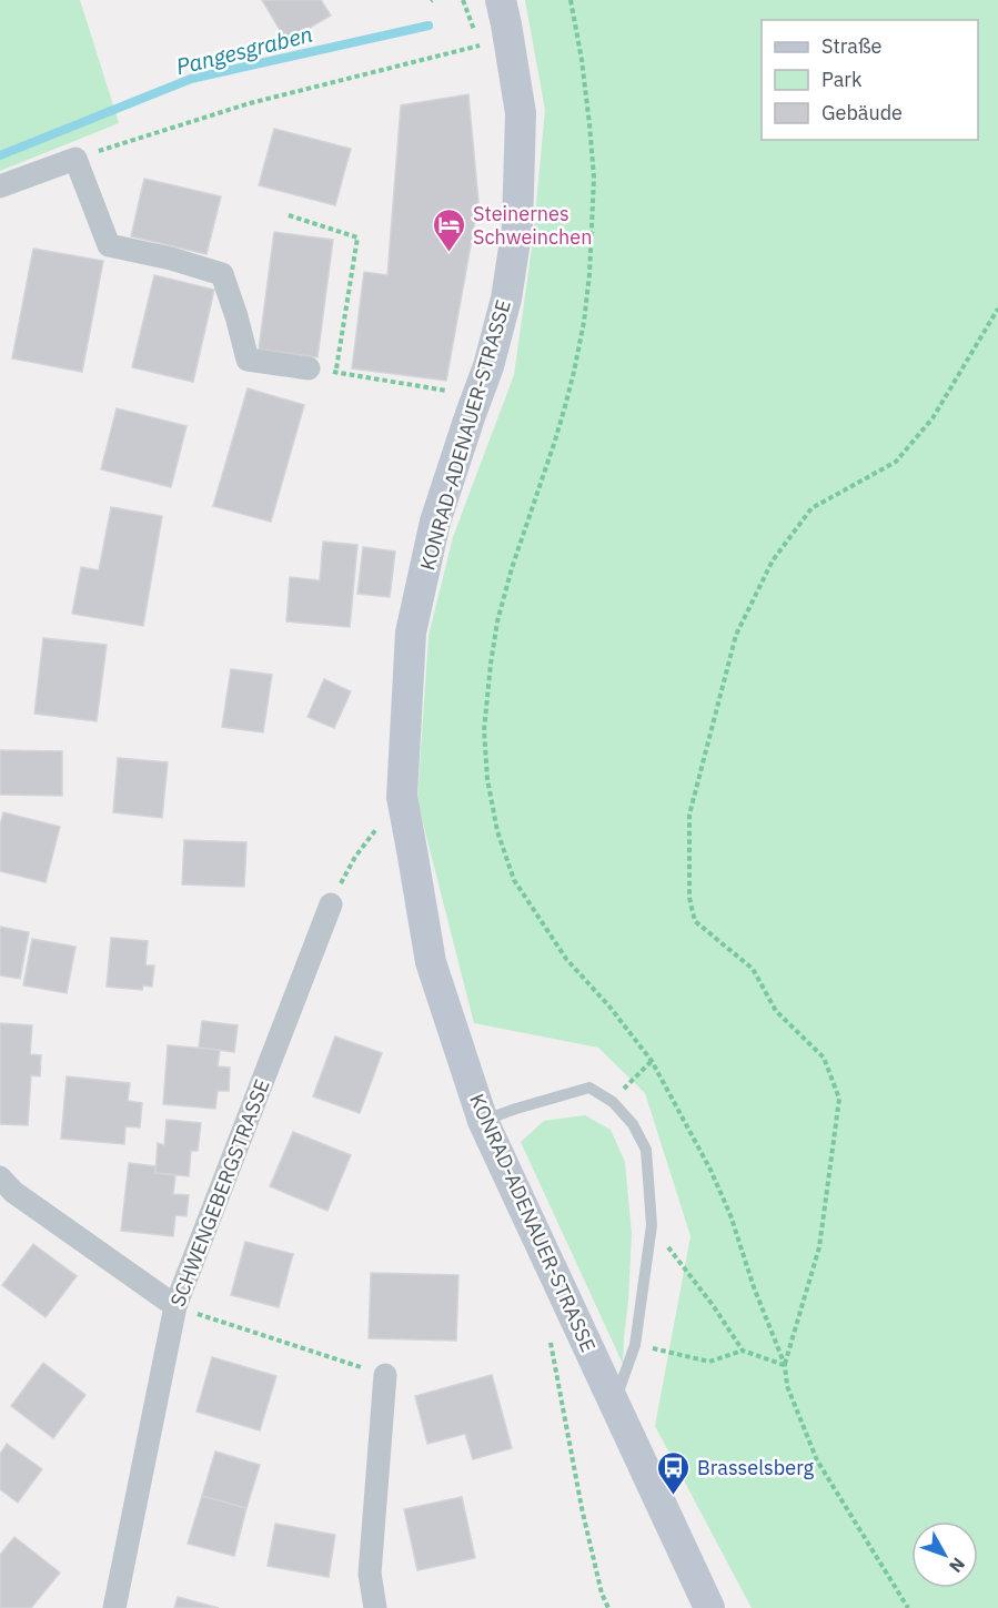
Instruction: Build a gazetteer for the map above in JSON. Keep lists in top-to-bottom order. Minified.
{"streets":{"main road":["KONRAD-ADENAUER-STRASSE"],"street":["SCHWENGEBERGSTRASSE"]},"water":["Pangesgraben"],"places":{"hotel":["Steinernes Schweinchen"],"bus stop":["Brasselsberg"]},"legend":["Straße","Park","Gebäude"],"north":"bottom right"}
